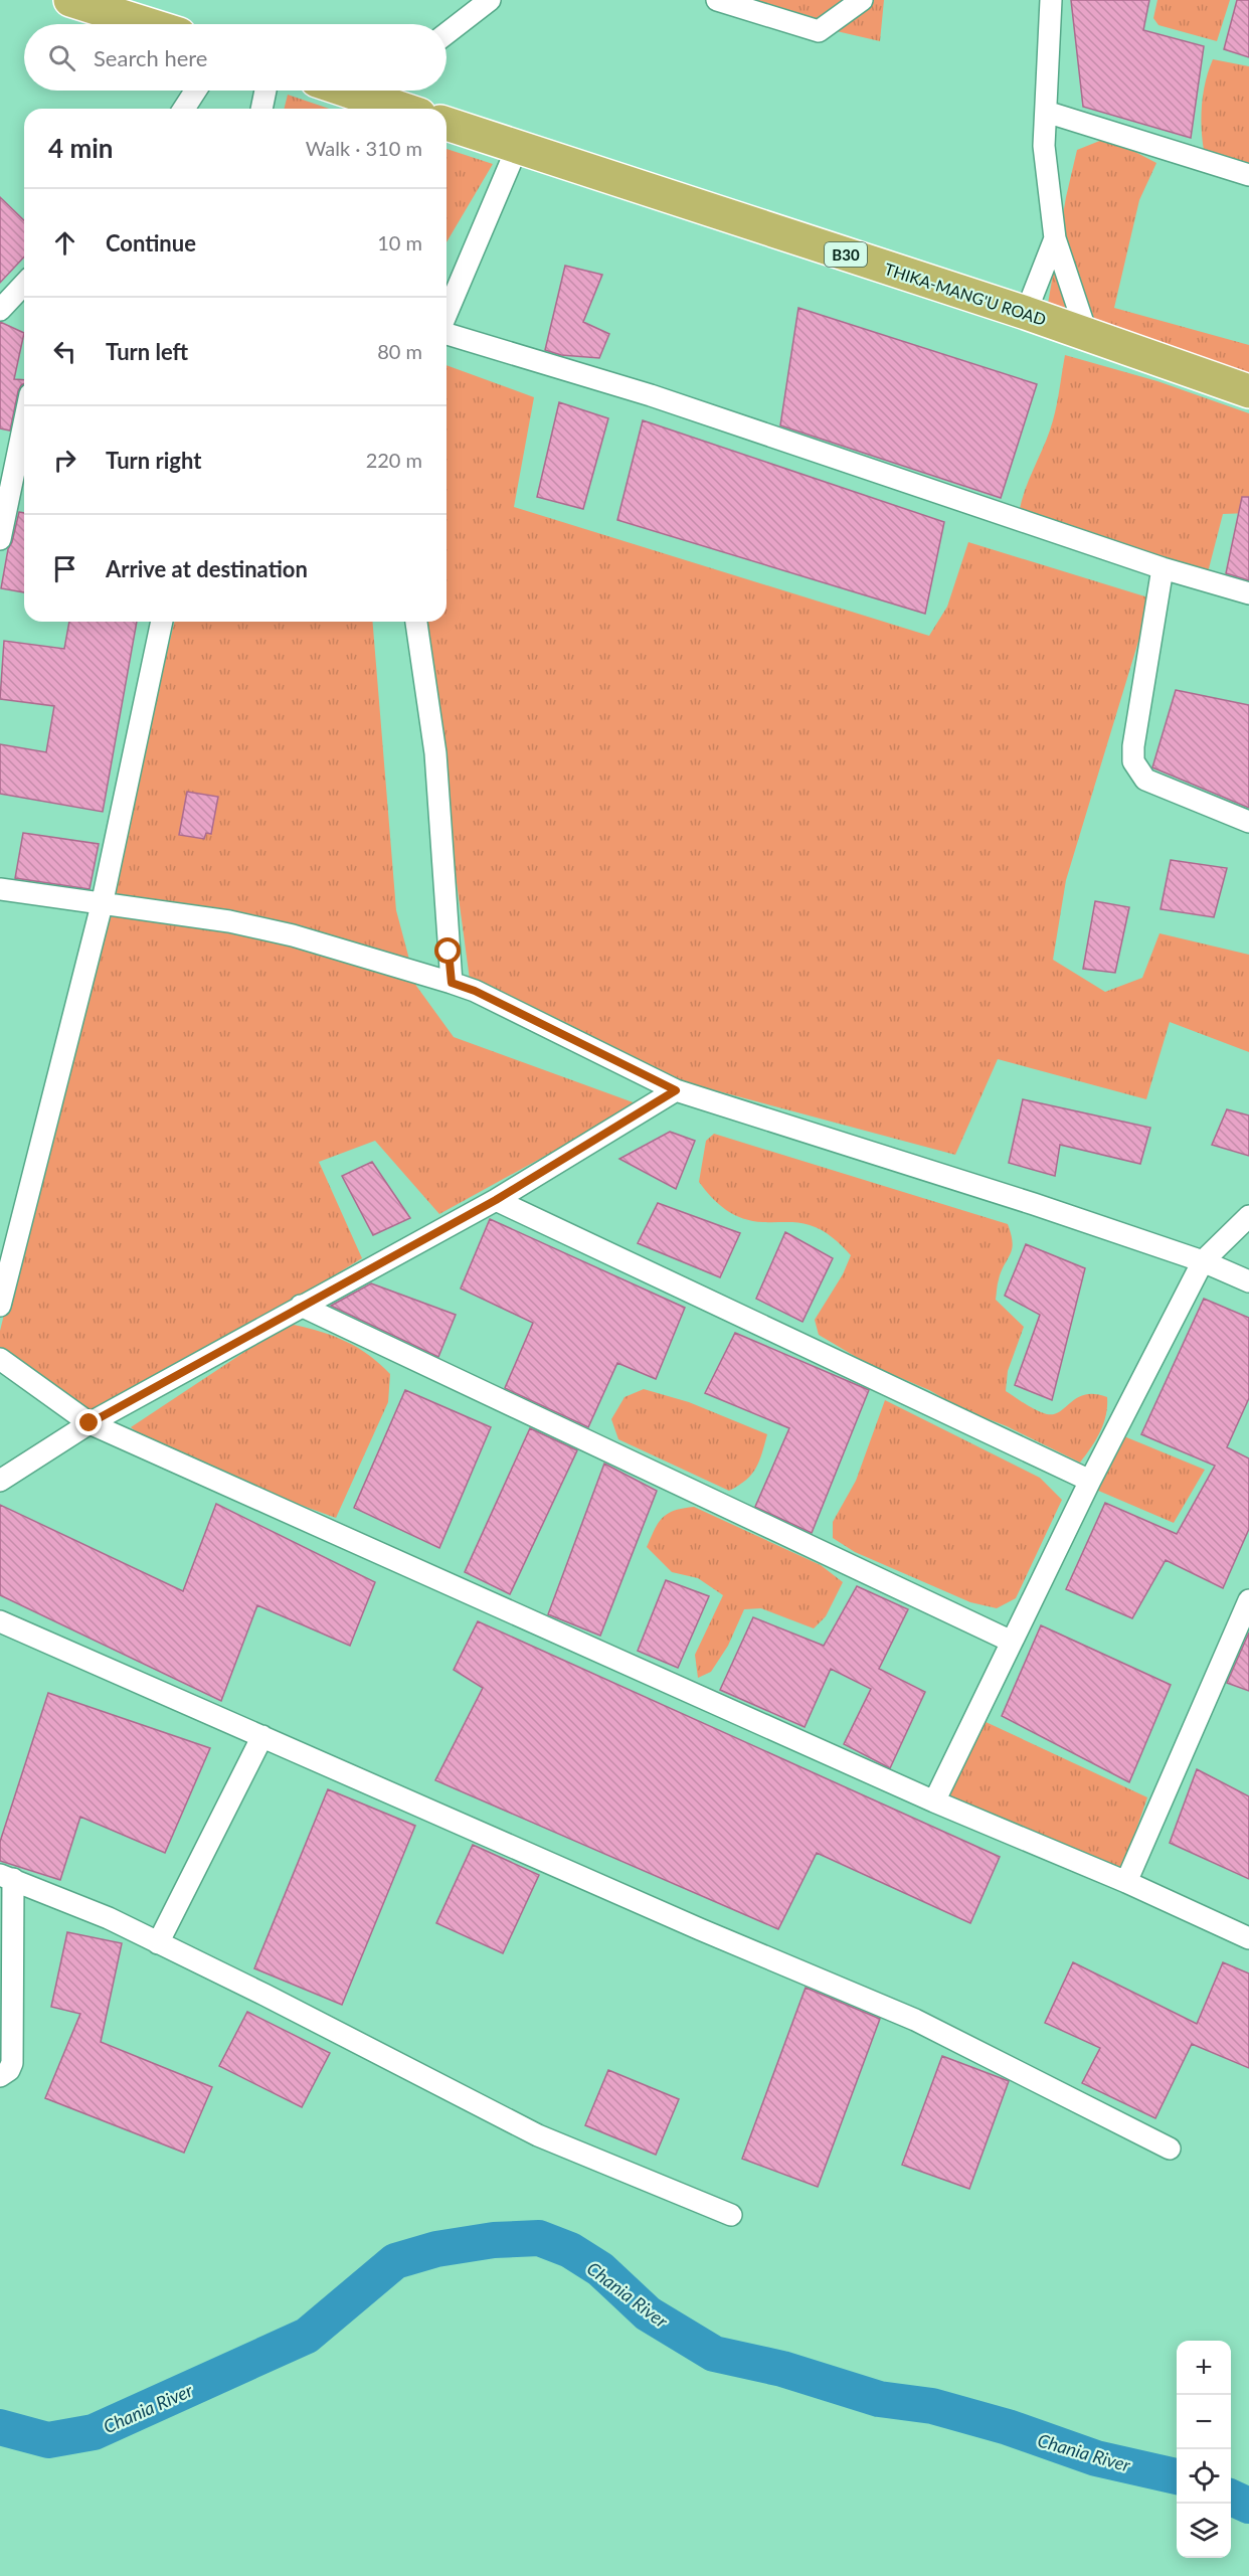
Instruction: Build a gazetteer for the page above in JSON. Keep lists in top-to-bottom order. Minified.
{"streets":{"highway":["B30","THIKA-MANG'U ROAD"]},"water":["Chania River"],"page":{"search":"Search here","heading":["4 min","Walk · 310 m"],"list":[["Continue","10 m"],["Turn left","80 m"],["Turn right","220 m"],"Arrive at destination"],"map_buttons":["+","−"]}}
